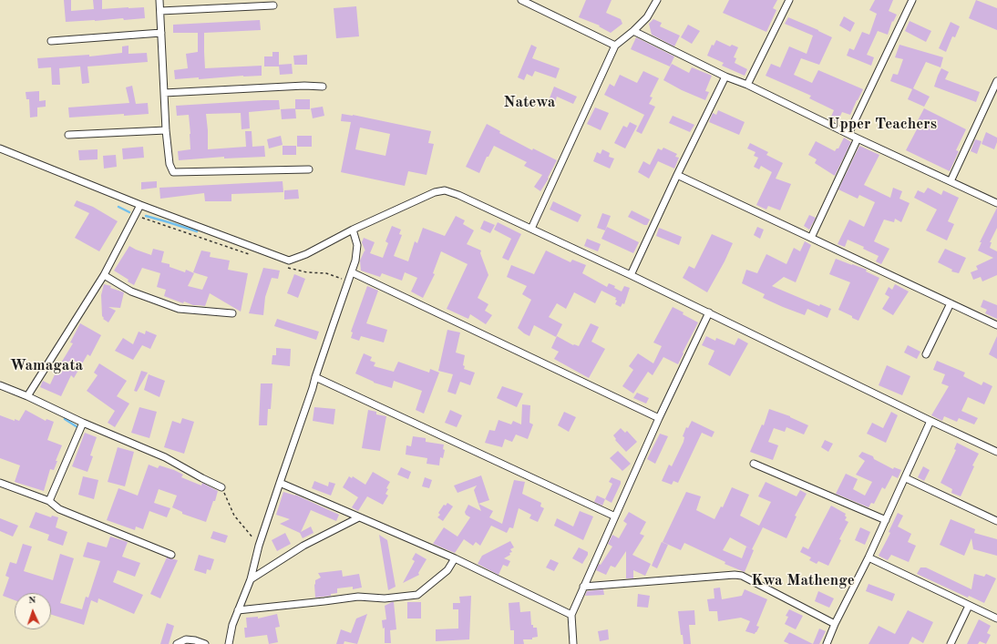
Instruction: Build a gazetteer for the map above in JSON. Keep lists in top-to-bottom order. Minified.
{"districts":["Natewa","Upper Teachers","Wamagata","Kwa Mathenge"],"north":"top"}
